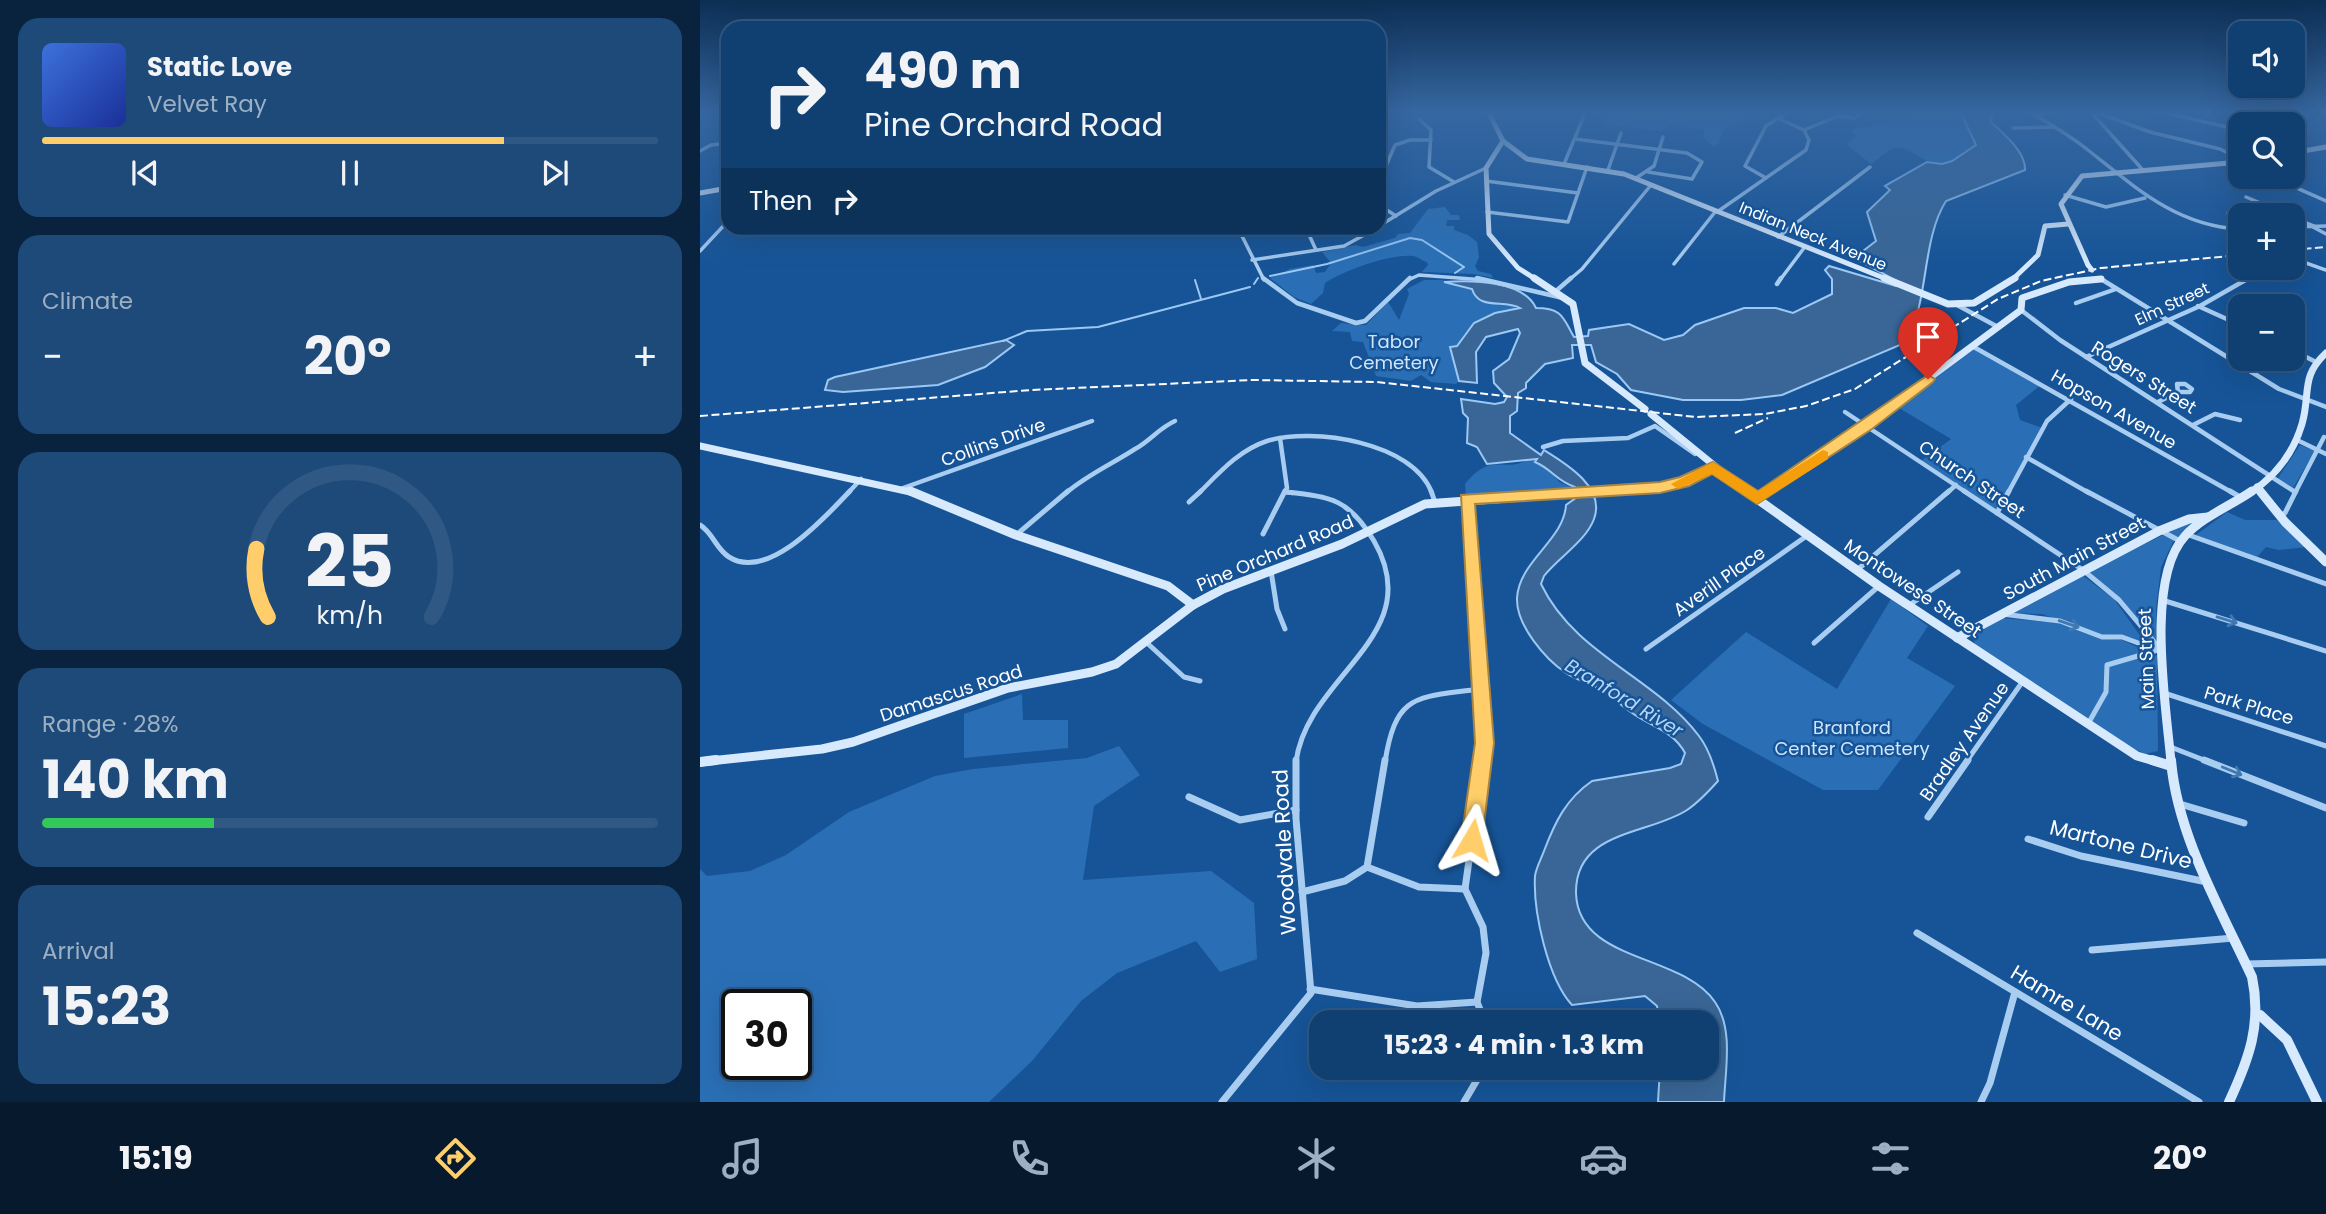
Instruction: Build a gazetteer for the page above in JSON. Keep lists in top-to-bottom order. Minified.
{"streets":{"street":["Indian Neck Avenue","Elm Street","Rogers Street","Hopson Avenue","Collins Drive","Church Street","Pine Orchard Road","South Main Street","Averill Place","Montowese Street","Main Street","Damascus Road","Park Place","Bradley Avenue","Martone Drive","Woodvale Road","Hamre Lane"]},"crossings":[["Elm Street","Rogers Street"],["Rogers Street","Main Street"],["Hopson Avenue","Main Street"],["Collins Drive","Pine Orchard Road"],["Church Street","South Main Street"],["Church Street","Main Street"],["Pine Orchard Road","Montowese Street"],["Pine Orchard Road","Damascus Road"],["Pine Orchard Road","Woodvale Road"],["South Main Street","Montowese Street"],["South Main Street","Main Street"],["Averill Place","Montowese Street"],["Montowese Street","Main Street"],["Montowese Street","Bradley Avenue"],["Main Street","Park Place"],["Main Street","Martone Drive"]],"water":["Branford River"],"parks":["Tabor Cemetery","Branford Center Cemetery"],"page":{"map_buttons":["+","−"],"turn":["490 m","Pine Orchard Road"],"song":["Static Love","Velvet Ray"],"then":"Then","tile":["Climate",["Range · 28%","140 km"],["Arrival","15:23"]],"heat":["−","20°","+"],"limit":"30","trip":"15:23 · 4 min · 1.3 km","tabs":["15:19","20°"],"gauge":["25","km/h"]}}
